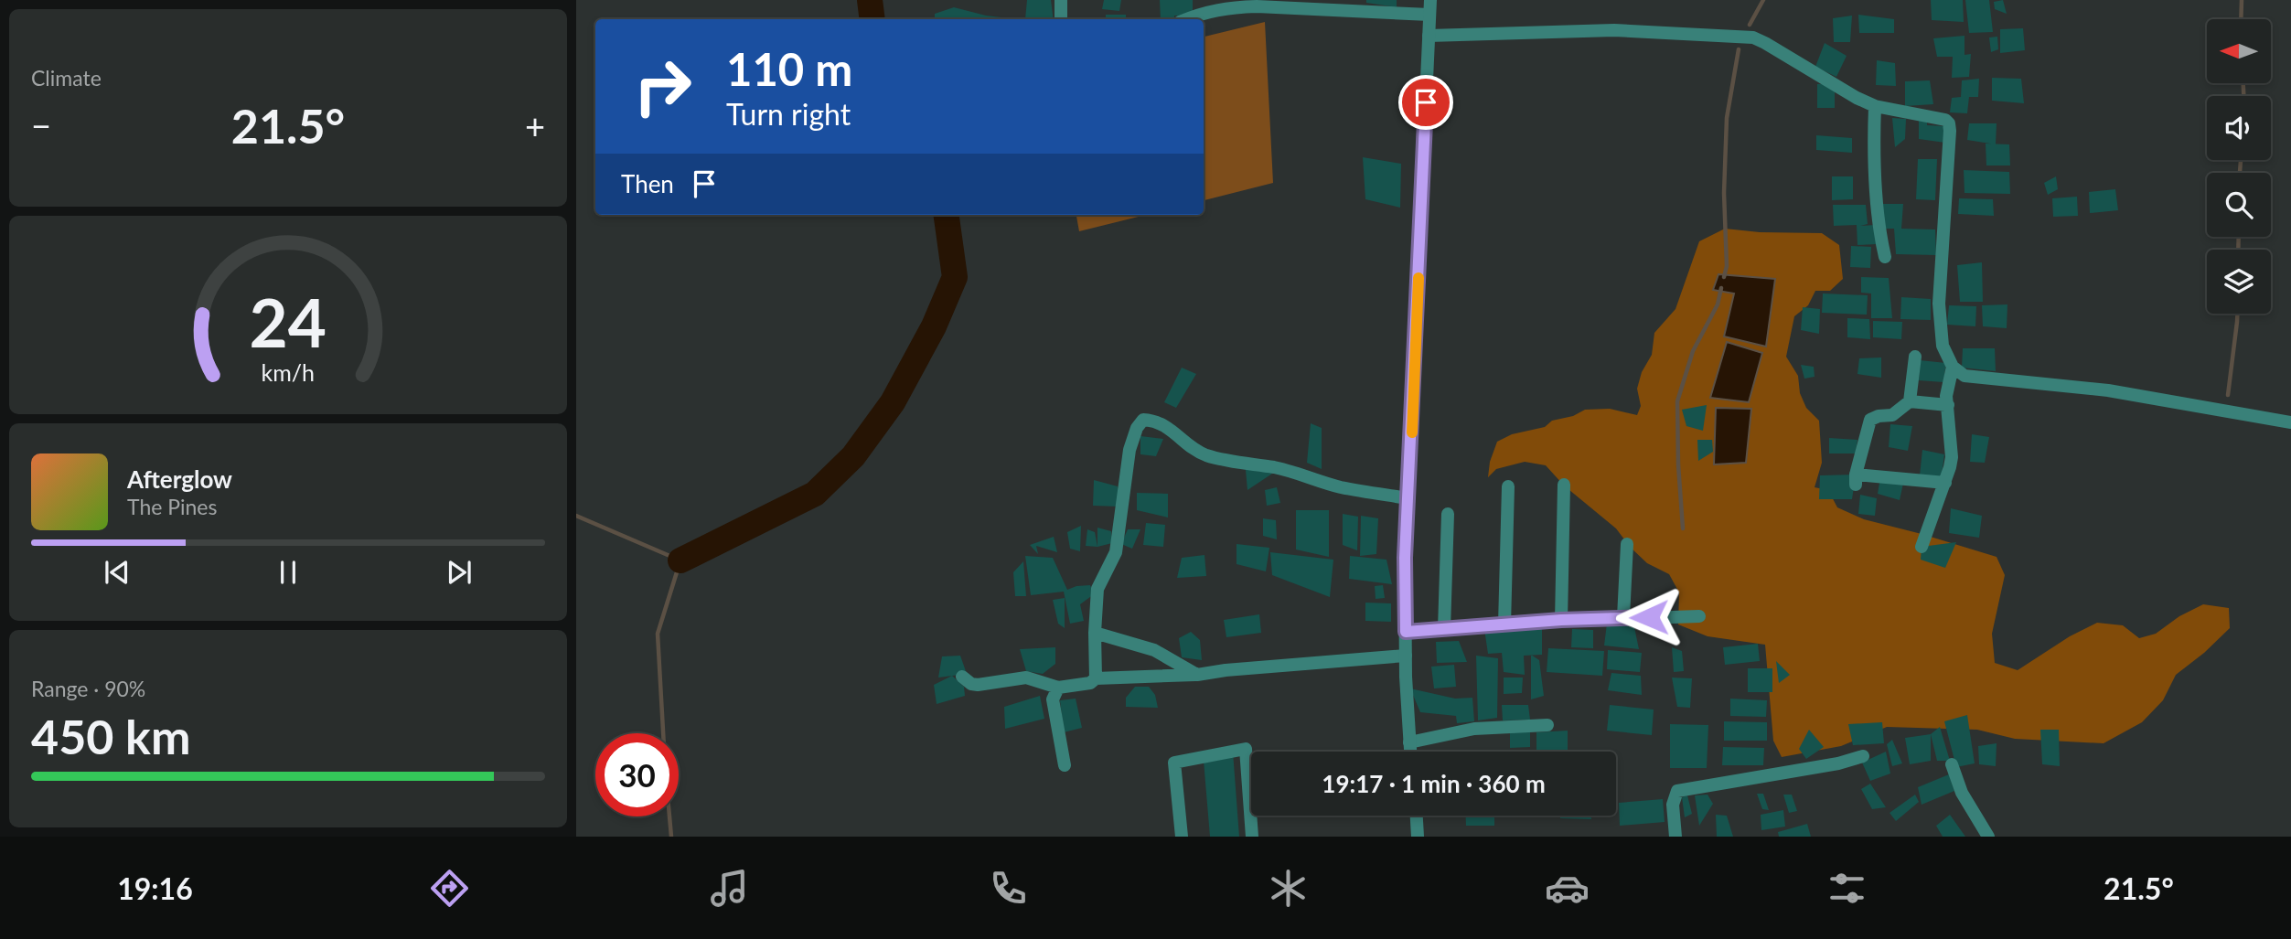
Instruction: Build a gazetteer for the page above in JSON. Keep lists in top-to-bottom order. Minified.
{"north":"left","page":{"tile":["Climate",["Range · 90%","450 km"]],"turn":["110 m","Turn right"],"heat":["−","21.5°","+"],"then":"Then","song":["Afterglow","The Pines"],"limit":"30","trip":"19:17 · 1 min · 360 m","tabs":["19:16","21.5°"],"gauge":["24","km/h"]}}
